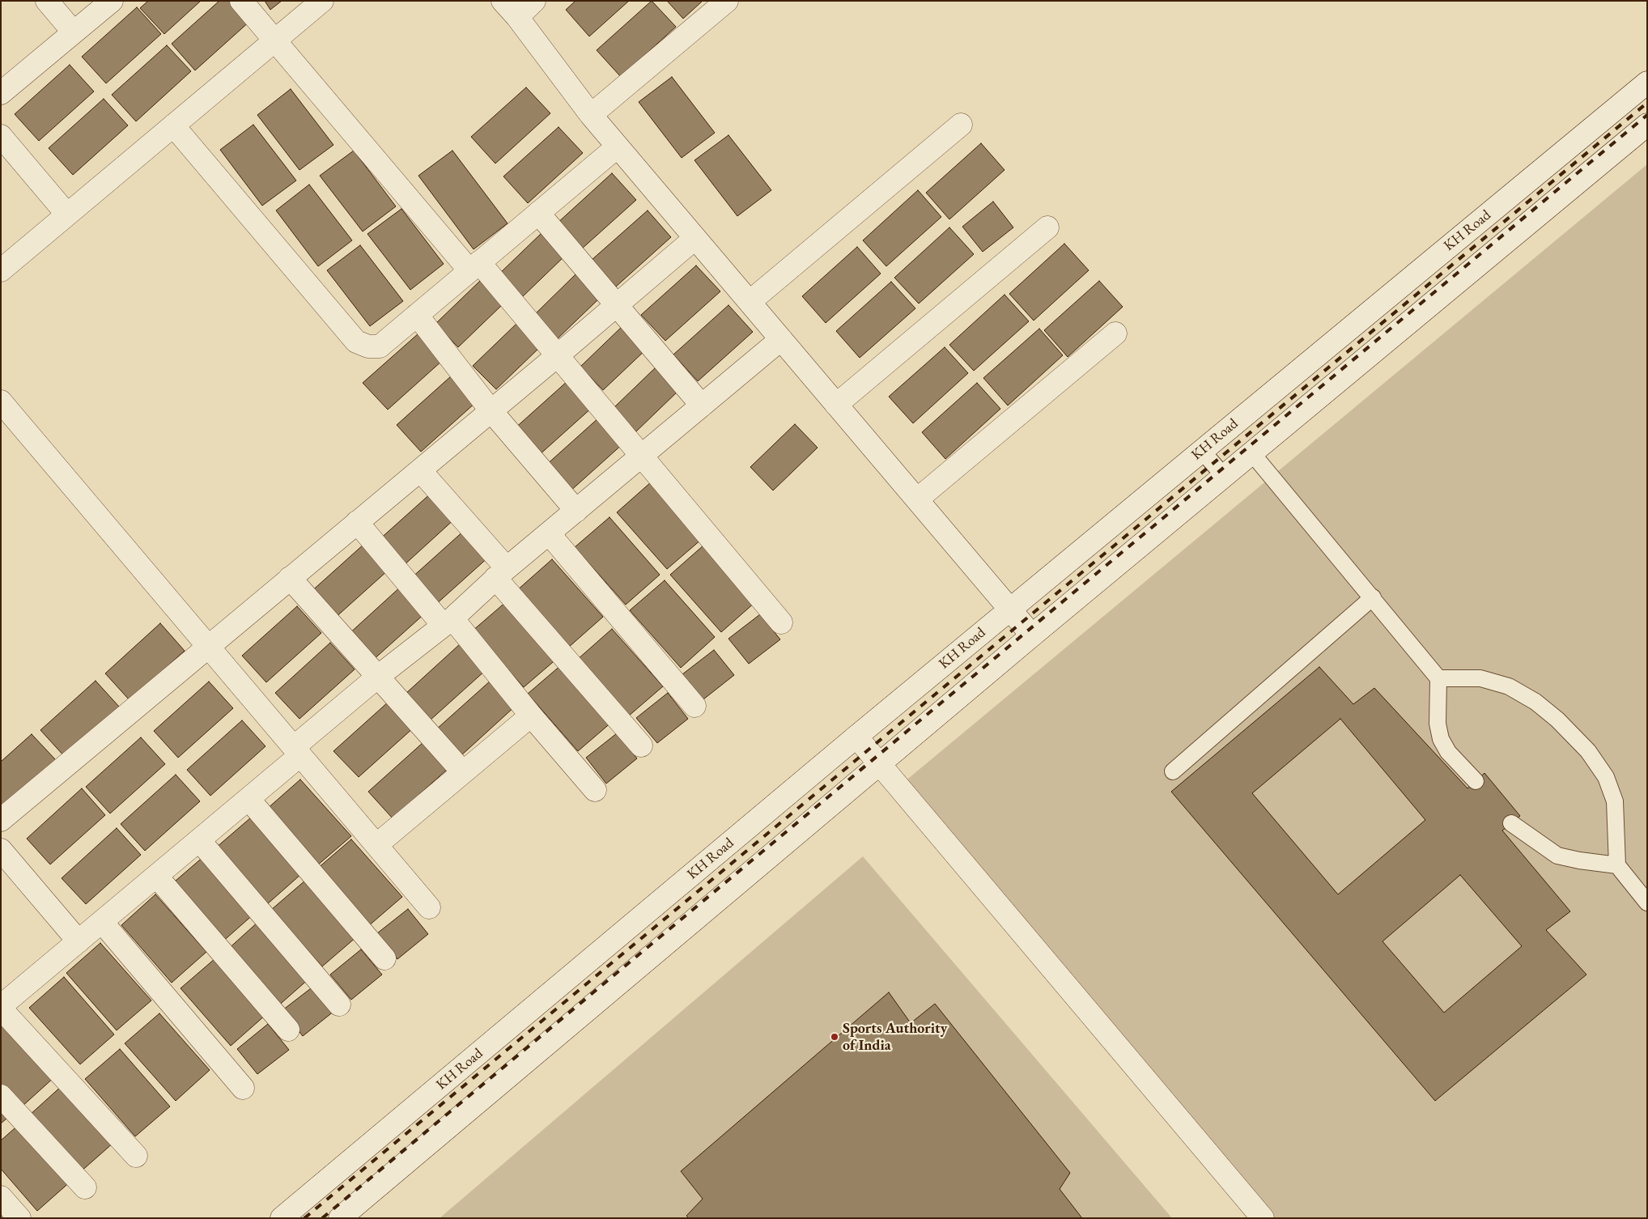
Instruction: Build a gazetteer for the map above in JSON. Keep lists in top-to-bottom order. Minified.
{"streets":{"street":["KH Road"]},"places":["Sports Authority of India"]}
